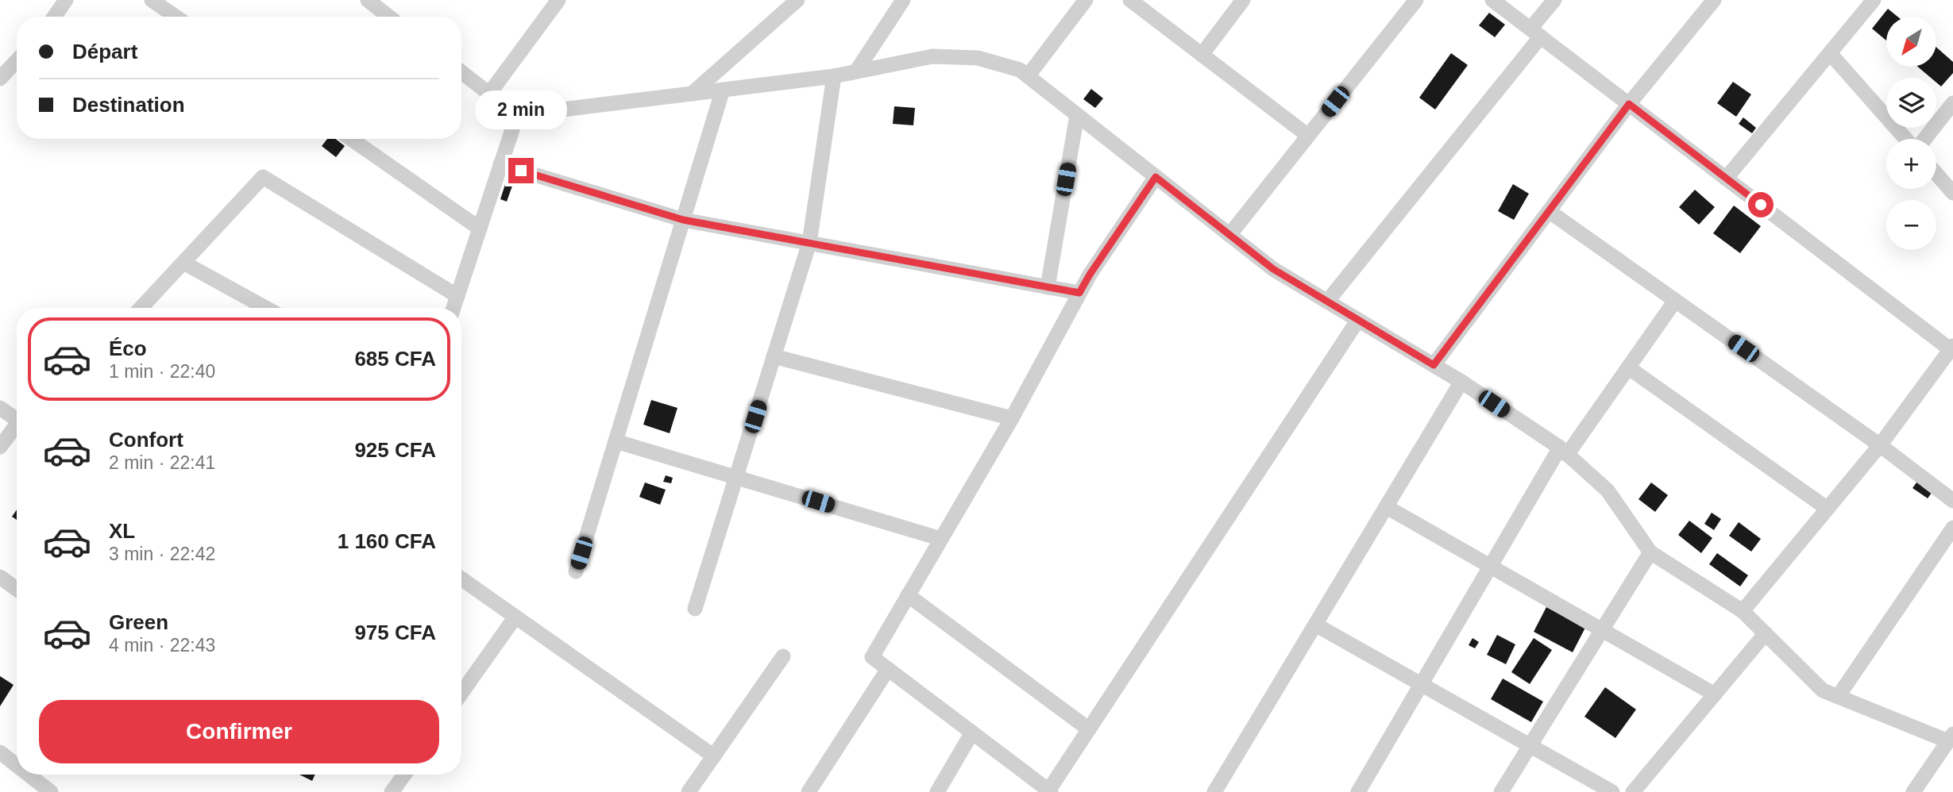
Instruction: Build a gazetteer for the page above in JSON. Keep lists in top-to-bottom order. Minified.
{"north":"bottom left","page":{"map_buttons":["+","−"],"banner":["Départ","Destination"],"bubble":"2 min","list":[{"name":"Éco","note":"1 min · 22:40","value":"685 CFA"},{"name":"Confort","note":"2 min · 22:41","value":"925 CFA"},{"name":"XL","note":"3 min · 22:42","value":"1 160 CFA"},{"name":"Green","note":"4 min · 22:43","value":"975 CFA"}],"buttons":"Confirmer"}}
